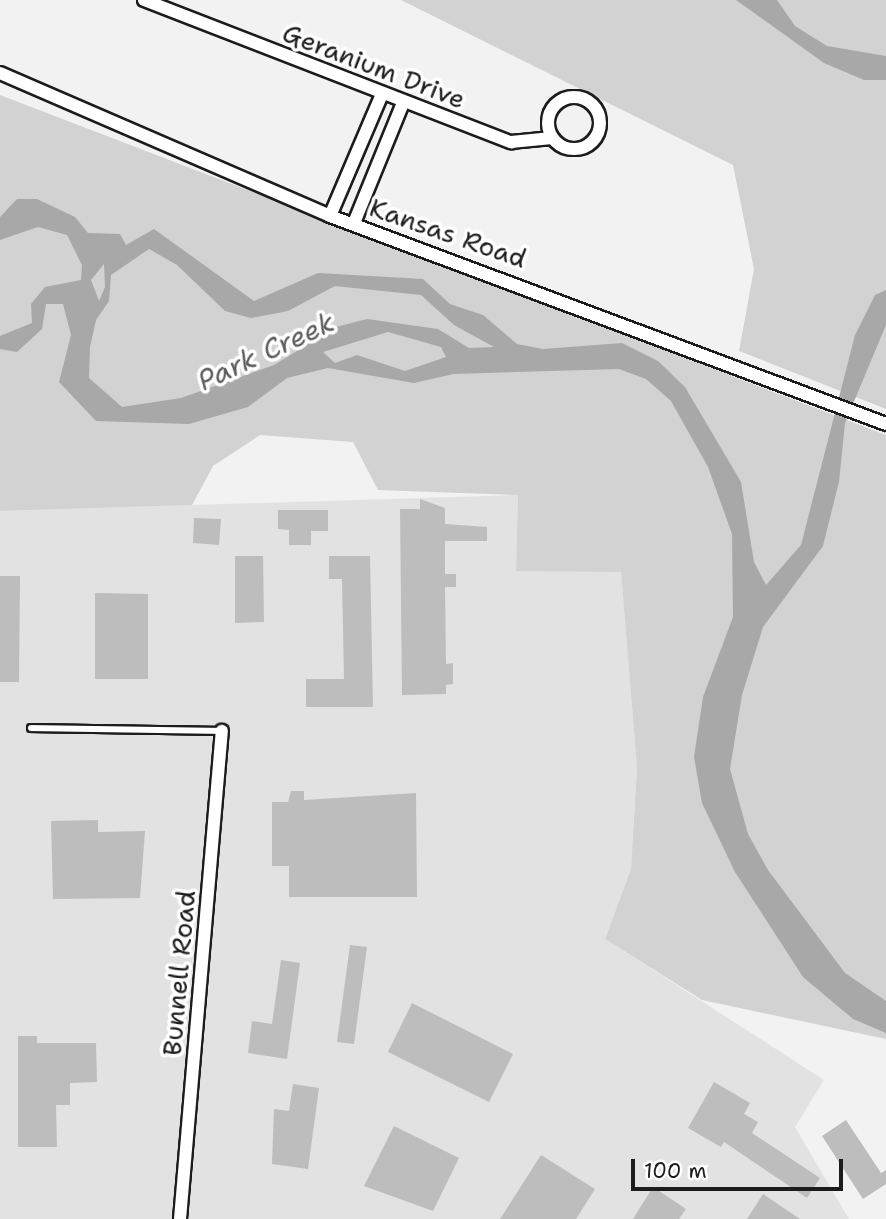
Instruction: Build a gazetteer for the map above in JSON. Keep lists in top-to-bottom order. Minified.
{"streets":{"street":["Geranium Drive","Kansas Road","Bunnell Road"]},"water":["Park Creek"],"scale_bar":"100 m"}
